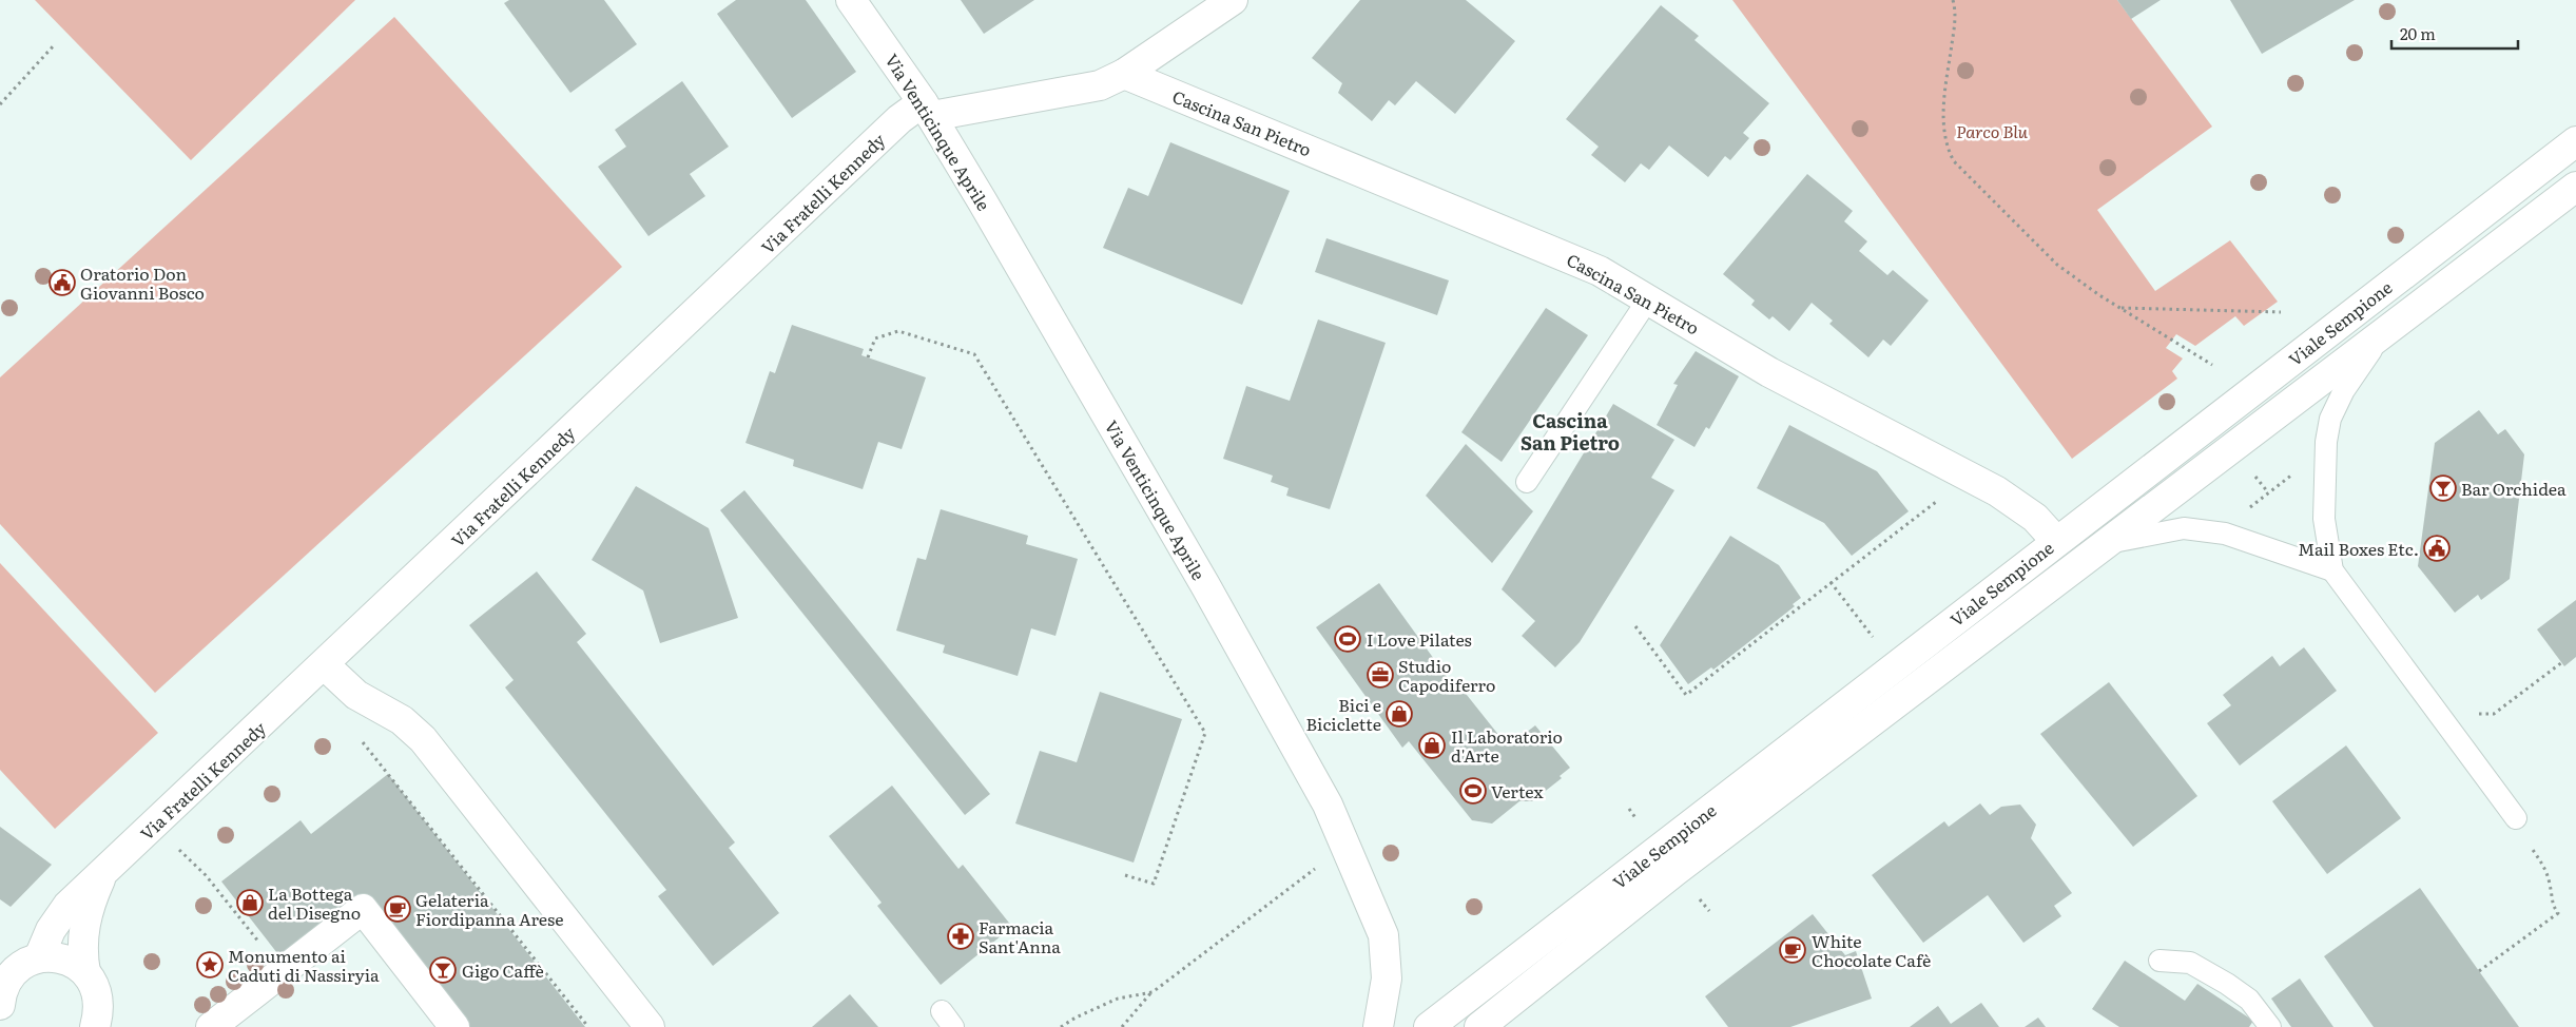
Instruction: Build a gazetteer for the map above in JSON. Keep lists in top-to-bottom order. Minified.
{"streets":{"street":["Cascina San Pietro","Via Venticinque Aprile","Via Fratelli Kennedy","Viale Sempione"]},"crossings":[["Cascina San Pietro","Viale Sempione"],["Via Venticinque Aprile","Via Fratelli Kennedy"]],"districts":["Cascina San Pietro"],"parks":["Parco Blu"],"places":{"public building":["Oratorio Don Giovanni Bosco","Mail Boxes Etc."],"bar":["Bar Orchidea","Gigo Caffè"],"sports":["I Love Pilates","Vertex"],"office":["Studio Capodiferro"],"shop":["Bici e Biciclette","Il Laboratorio d'Arte","La Bottega del Disegno"],"cafe":["Gelateria Fiordipanna Arese","White Chocolate Cafè"],"pharmacy":["Farmacia Sant'Anna"],"place":["Monumento ai Caduti di Nassiryia"]},"scale_bar":"20 m"}
